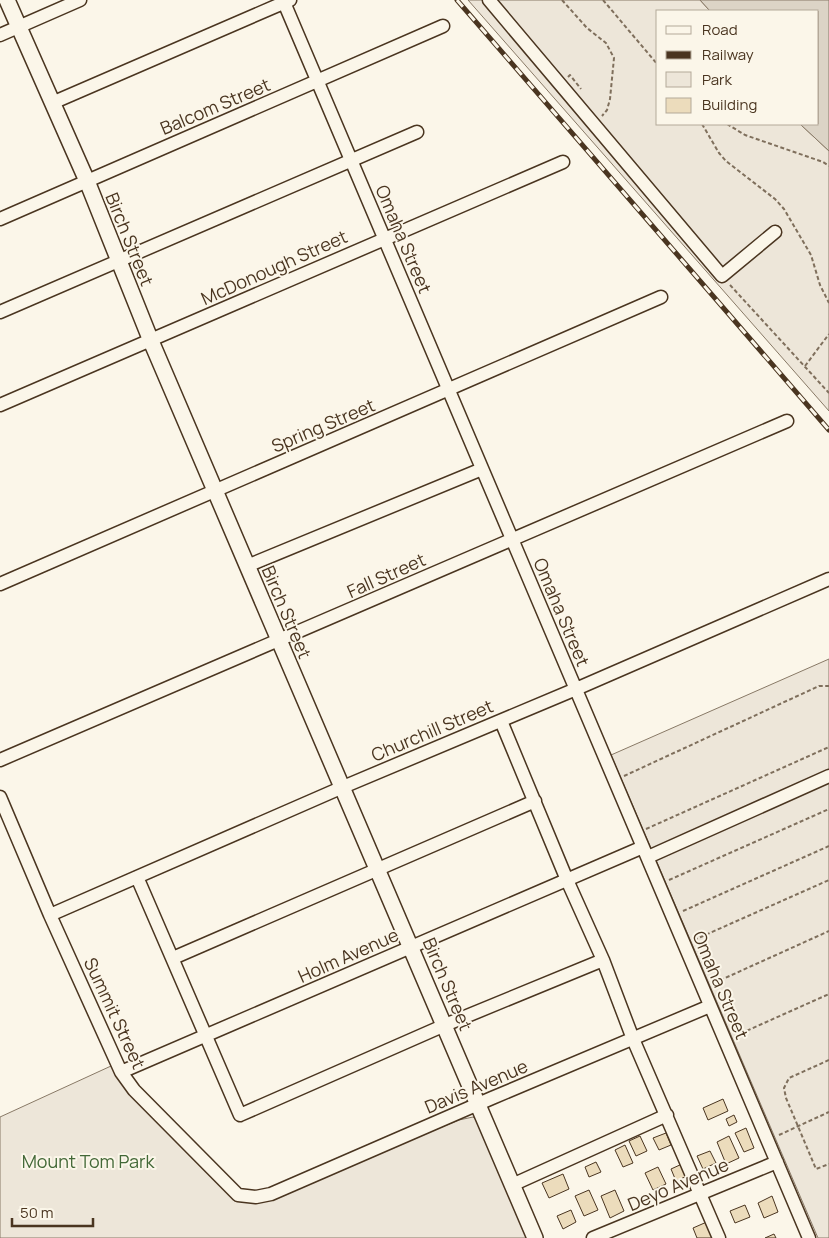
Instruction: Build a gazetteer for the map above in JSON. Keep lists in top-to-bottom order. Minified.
{"streets":{"main road":["Birch Street"],"street":["Balcom Street","Omaha Street","McDonough Street","Spring Street","Fall Street","Churchill Street","Holm Avenue","Summit Street","Davis Avenue","Deyo Avenue"]},"crossings":[["Balcom Street","Birch Street"],["Balcom Street","Omaha Street"],["Birch Street","McDonough Street"],["Birch Street","Spring Street"],["Birch Street","Fall Street"],["Birch Street","Churchill Street"],["Birch Street","Holm Avenue"],["Birch Street","Davis Avenue"],["Omaha Street","McDonough Street"],["Omaha Street","Spring Street"],["Omaha Street","Fall Street"],["Omaha Street","Churchill Street"],["Omaha Street","Holm Avenue"],["Omaha Street","Davis Avenue"],["Omaha Street","Deyo Avenue"],["Churchill Street","Summit Street"],["Holm Avenue","Summit Street"],["Summit Street","Davis Avenue"]],"parks":["Mount Tom Park"],"legend":["Road","Railway","Park","Building"],"scale_bar":"50 m"}
